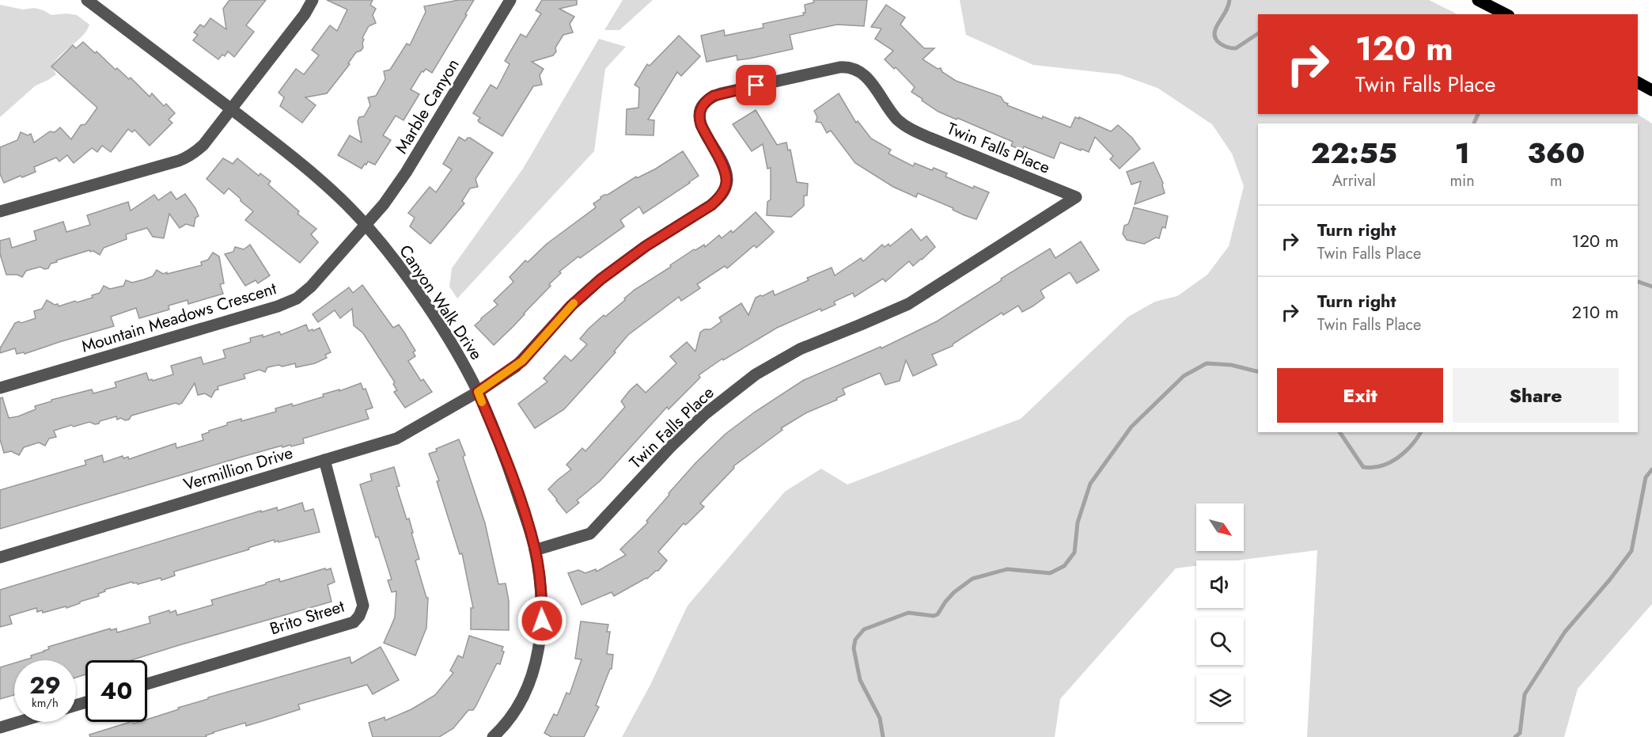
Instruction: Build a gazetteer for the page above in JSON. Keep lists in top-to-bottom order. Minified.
{"streets":{"street":["Marble Canyon","Twin Falls Place","Canyon Walk Drive","Mountain Meadows Crescent","Vermillion Drive","Brito Street"]},"crossings":[["Marble Canyon","Canyon Walk Drive"],["Marble Canyon","Mountain Meadows Crescent"],["Twin Falls Place","Canyon Walk Drive"],["Twin Falls Place","Vermillion Drive"],["Canyon Walk Drive","Mountain Meadows Crescent"],["Canyon Walk Drive","Vermillion Drive"],["Vermillion Drive","Brito Street"]],"north":"bottom right","page":{"turn":["120 m","Twin Falls Place"],"eta":["22:55","Arrival","1","min","360","m"],"list":[{"name":"Turn right","note":"Twin Falls Place","value":"120 m"},{"name":"Turn right","note":"Twin Falls Place","value":"210 m"}],"buttons":["Exit","Share"],"speed":"29 km/h","limit":"40"}}
